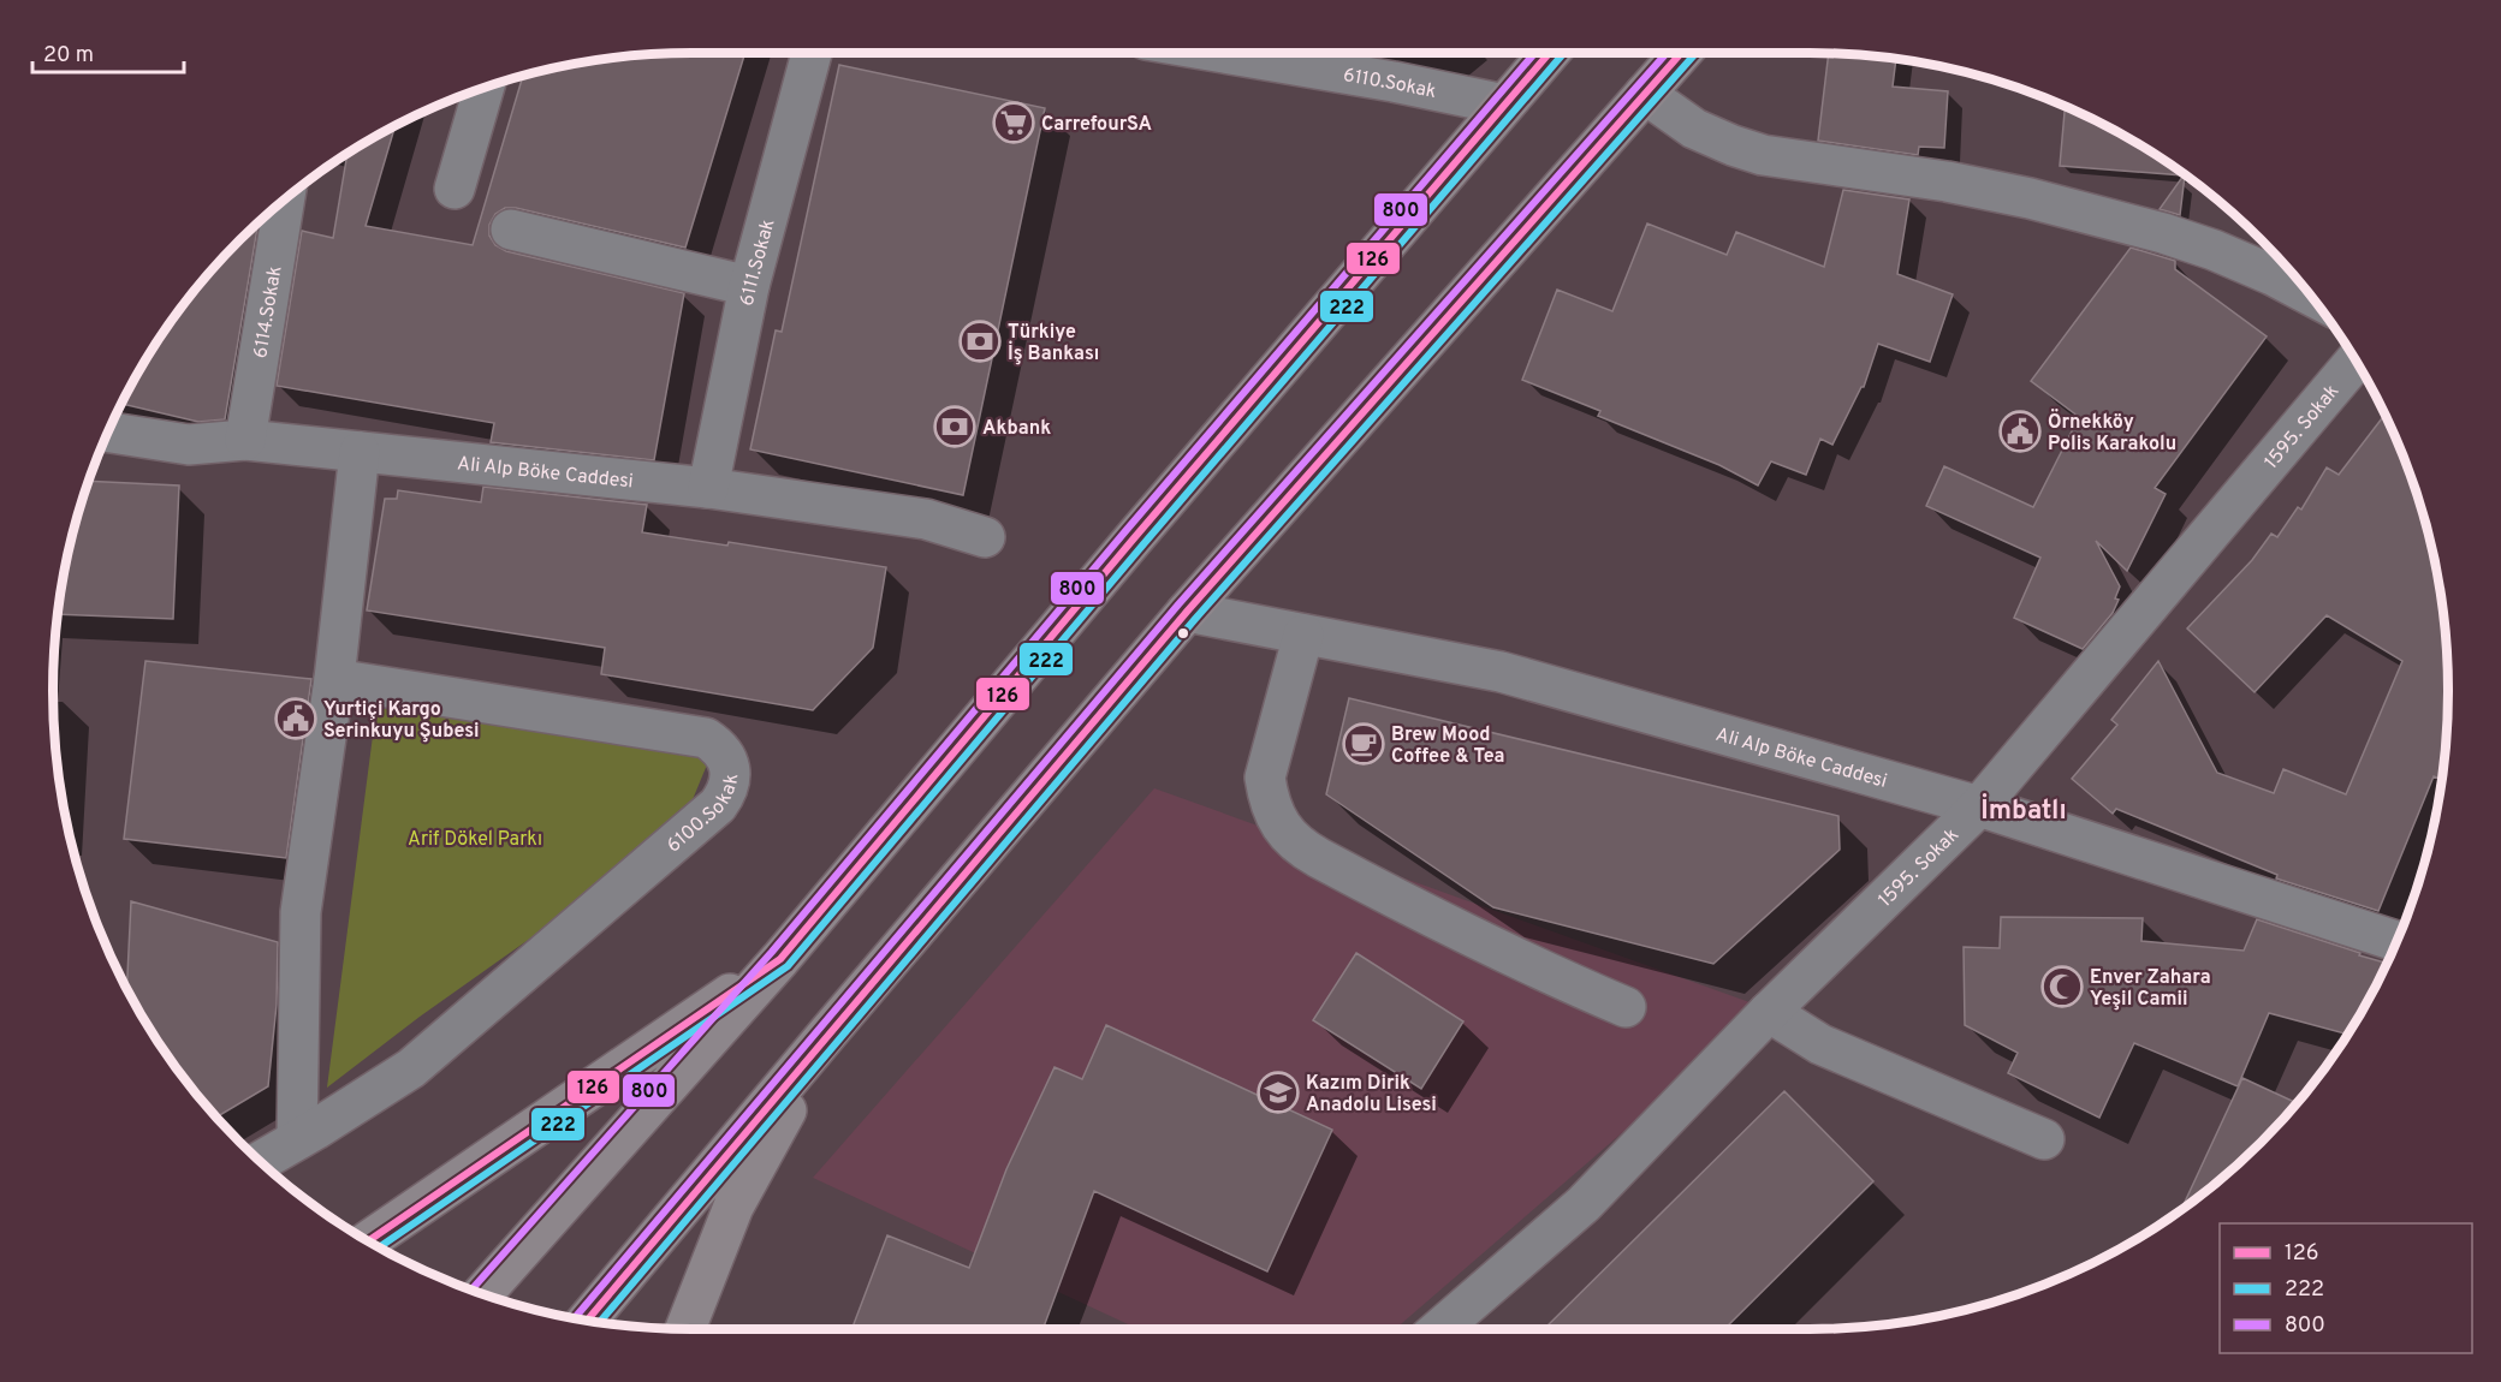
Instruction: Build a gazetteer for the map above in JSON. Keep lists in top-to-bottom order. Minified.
{"streets":{"street":["6110.Sokak","6111.Sokak","6114.Sokak","1595. Sokak","Ali Alp Böke Caddesi","6100.Sokak"]},"crossings":[["6111.Sokak","Ali Alp Böke Caddesi"],["6114.Sokak","Ali Alp Böke Caddesi"],["1595. Sokak","Ali Alp Böke Caddesi"]],"districts":["İmbatlı"],"parks":["Arif Dökel Parkı"],"places":{"supermarket":["CarrefourSA"],"bank":["Türkiye İş Bankası","Akbank"],"public building":["Örnekköy Polis Karakolu","Yurtiçi Kargo Serinkuyu Şubesi"],"cafe":["Brew Mood Coffee & Tea"],"mosque":["Enver Zahara Yeşil Camii"],"school or university":["Kazım Dirik Anadolu Lisesi"]},"lines":["transit line 126","transit line 222","transit line 800"],"legend":["126","222","800"],"scale_bar":"20 m"}
